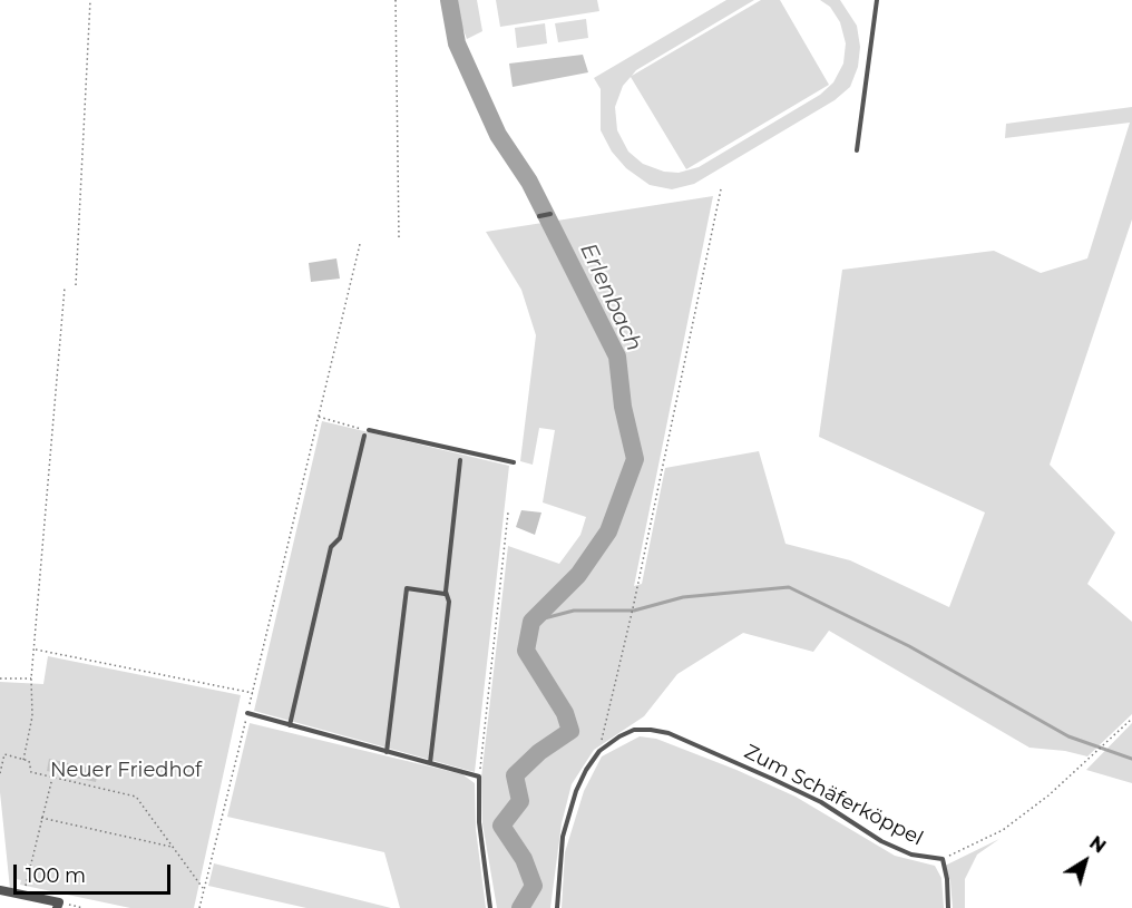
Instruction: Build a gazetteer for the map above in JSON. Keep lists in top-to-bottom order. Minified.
{"streets":{"lane":["Zum Schäferköppel"]},"water":["Erlenbach"],"parks":["Neuer Friedhof"],"scale_bar":"100 m","north":"top right"}
